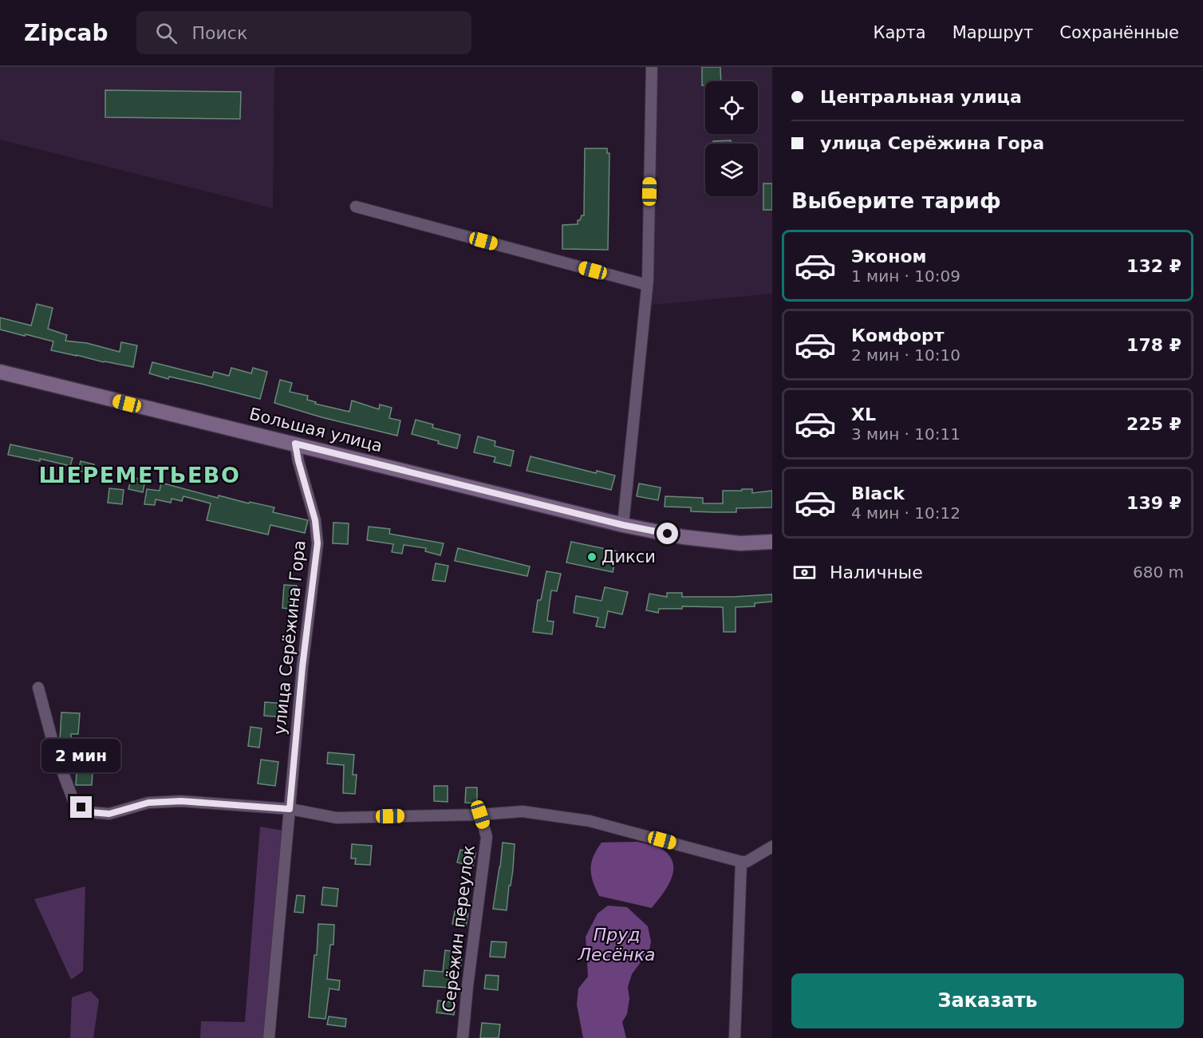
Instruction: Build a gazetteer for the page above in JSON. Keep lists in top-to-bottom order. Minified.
{"streets":{"street":["Большая улица","улица Серёжина Гора","Серёжин переулок"]},"crossings":[["Большая улица","улица Серёжина Гора"]],"districts":["ШЕРЕМЕТЬЕВО"],"water":["Пруд Лесёнка"],"places":["Дикси"],"page":{"header":"Zipcab","search":"Поиск","nav":["Карта","Маршрут","Сохранённые"],"banner":["Центральная улица","улица Серёжина Гора"],"heading":"Выберите тариф","list":[{"name":"Эконом","note":"1 мин · 10:09","value":"132 ₽"},{"name":"Комфорт","note":"2 мин · 10:10","value":"178 ₽"},{"name":"XL","note":"3 мин · 10:11","value":"225 ₽"},{"name":"Black","note":"4 мин · 10:12","value":"139 ₽"}],"pay":["Наличные","680 m"],"bubble":"2 мин","buttons":"Заказать"}}
